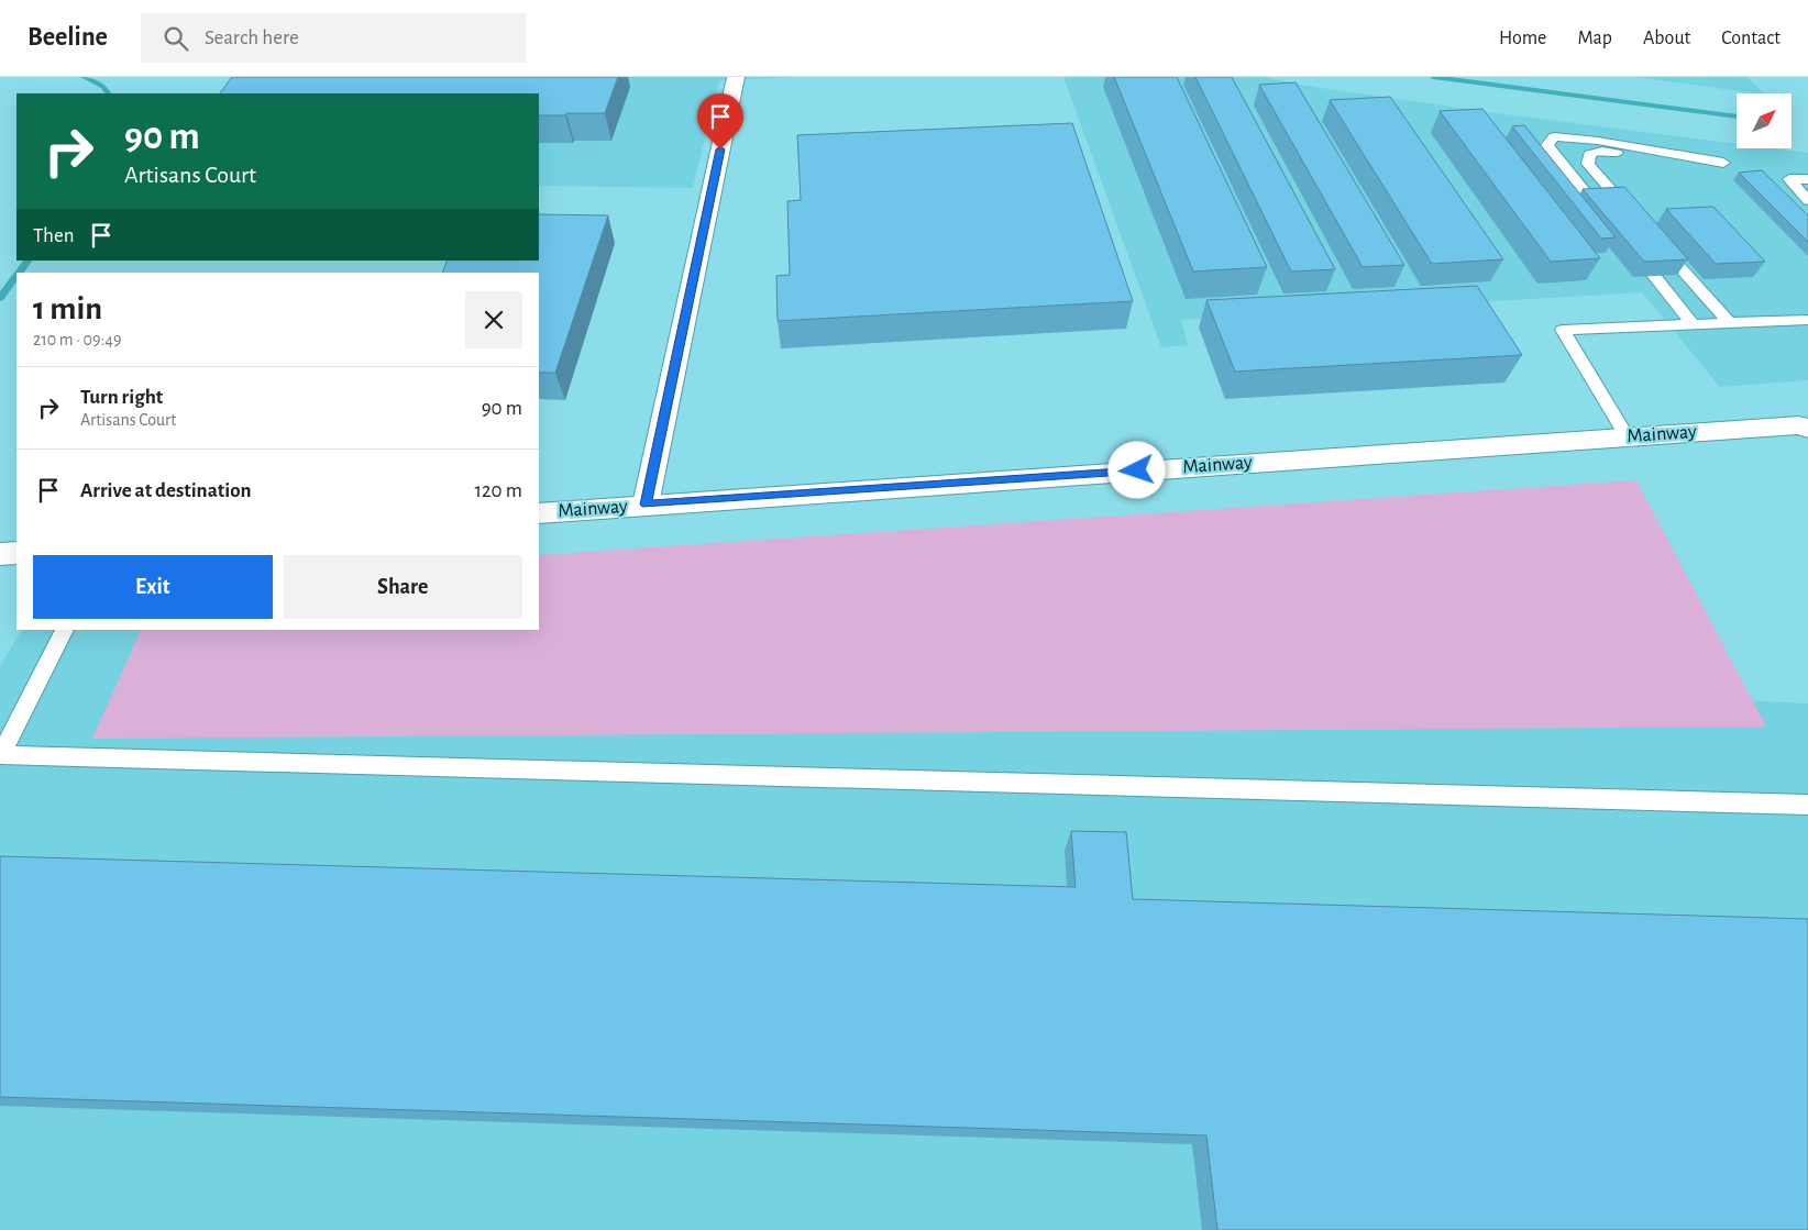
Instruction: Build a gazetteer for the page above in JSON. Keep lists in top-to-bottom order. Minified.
{"streets":{"street":["Mainway"]},"north":"top right","page":{"header":"Beeline","search":"Search here","nav":["Home","Map","About","Contact"],"turn":["90 m","Artisans Court"],"then":"Then","heading":["1 min","210 m · 09:49"],"list":[{"name":"Turn right","note":"Artisans Court","value":"90 m"},{"name":"Arrive at destination","value":"120 m"}],"buttons":["Exit","Share"]}}
